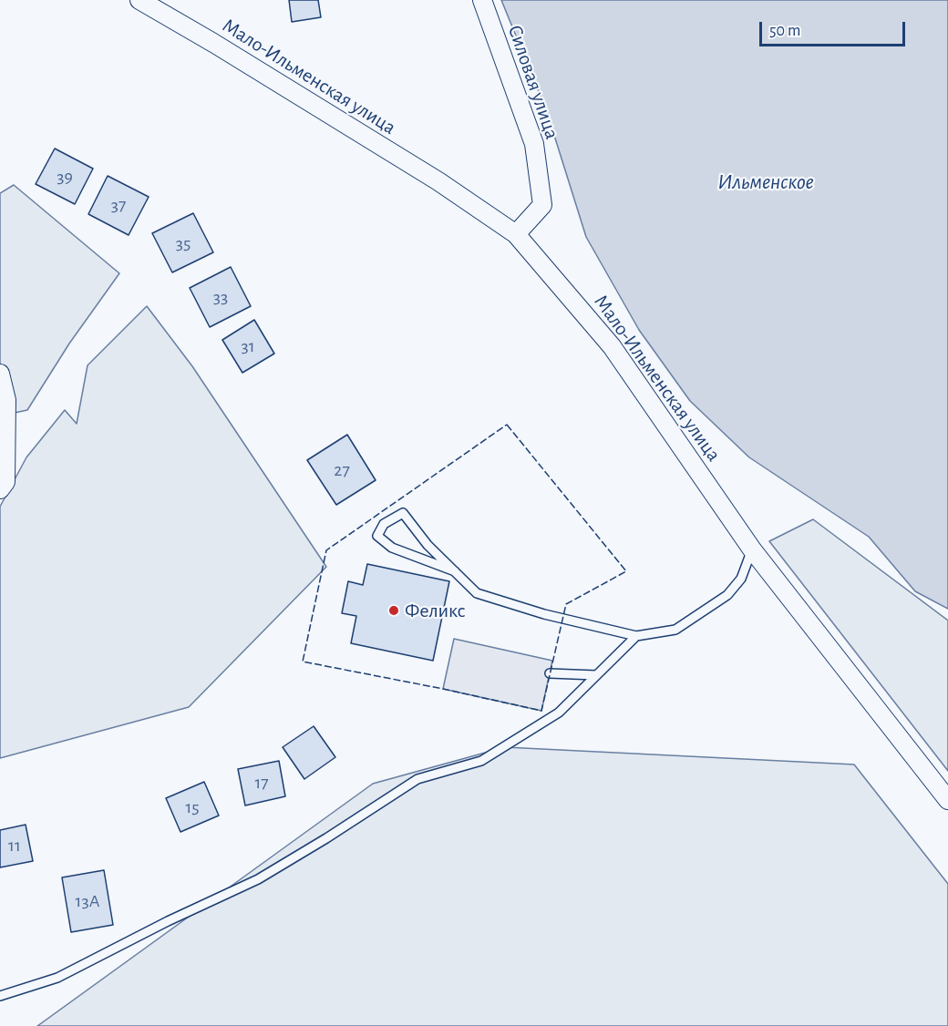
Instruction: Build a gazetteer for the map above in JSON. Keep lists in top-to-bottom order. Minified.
{"streets":{"street":["Мало-Ильменская улица","Силовая улица"]},"crossings":[["Мало-Ильменская улица","Силовая улица"]],"water":["Ильменское"],"places":["Феликс"],"house_numbers":["39","37","35","33","31","27","17","15","11","13А"],"scale_bar":"50 m"}
